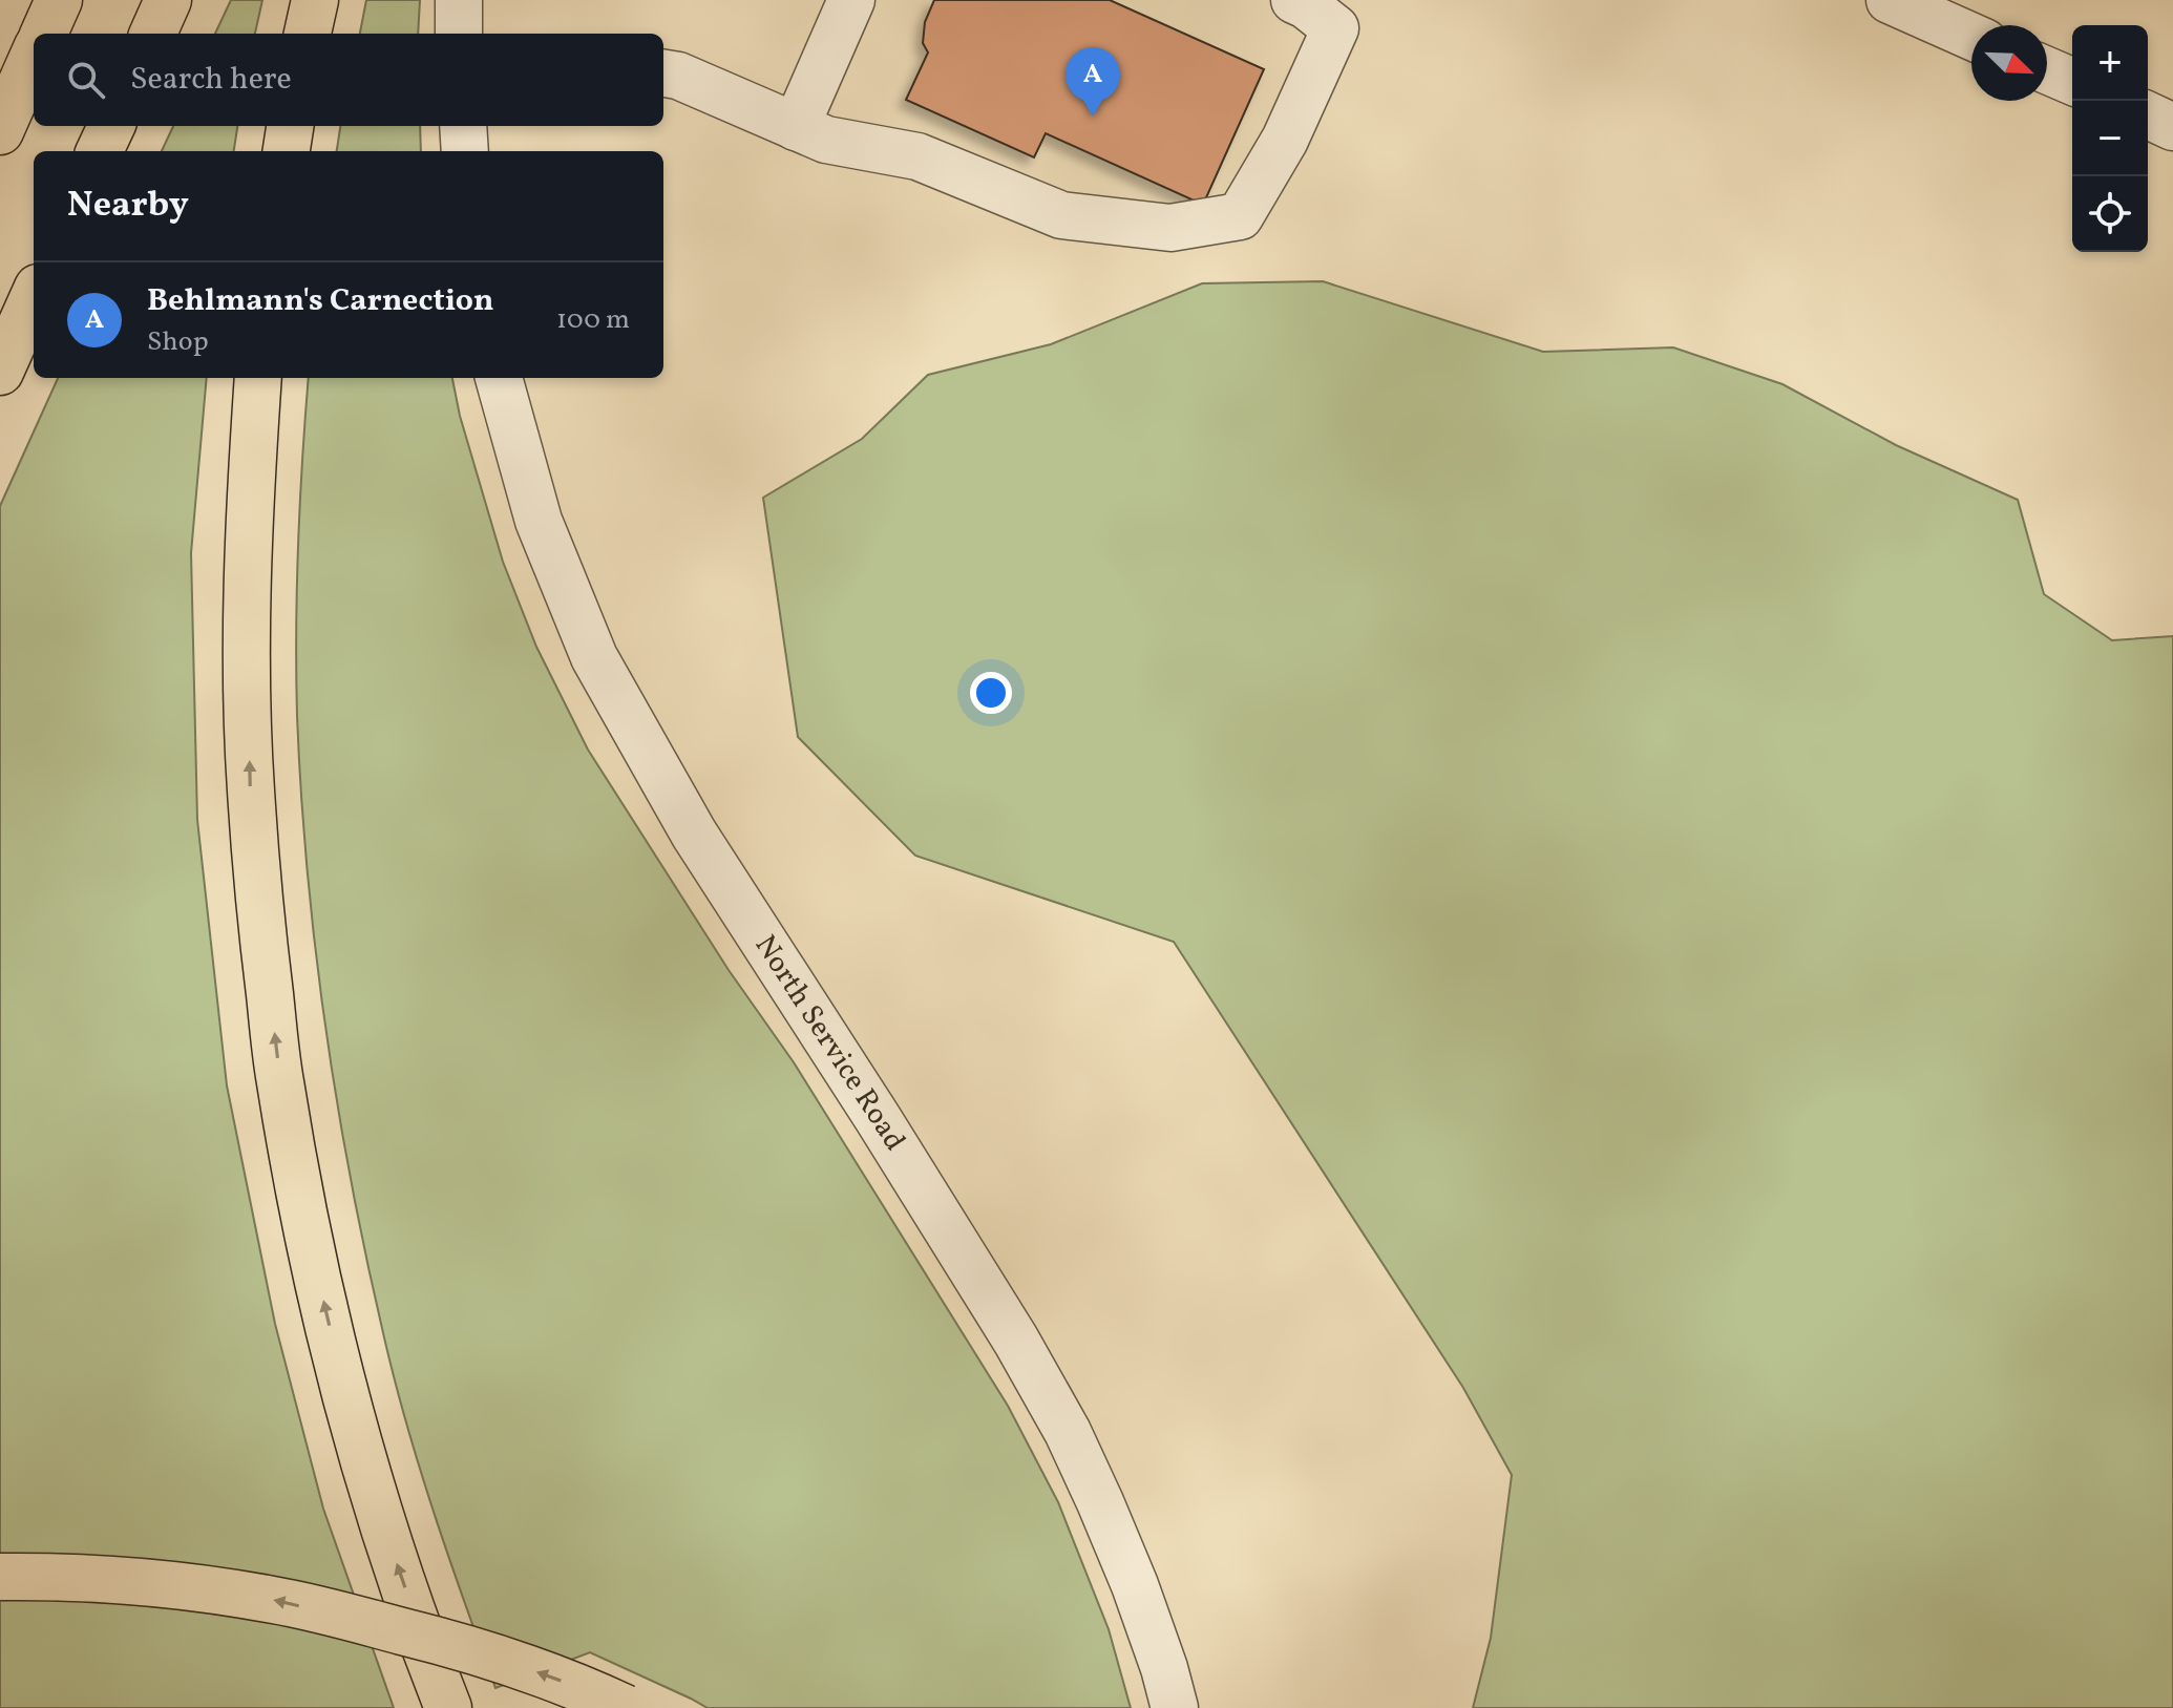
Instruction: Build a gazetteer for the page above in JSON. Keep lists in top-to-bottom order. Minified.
{"streets":{"street":["North Service Road"]},"north":"bottom right","page":{"map_buttons":["+","−"],"search":"Search here","pins":"A","heading":"Nearby","list":[{"mark":"A","name":"Behlmann's Carnection","note":"Shop","value":"100 m"}]}}
